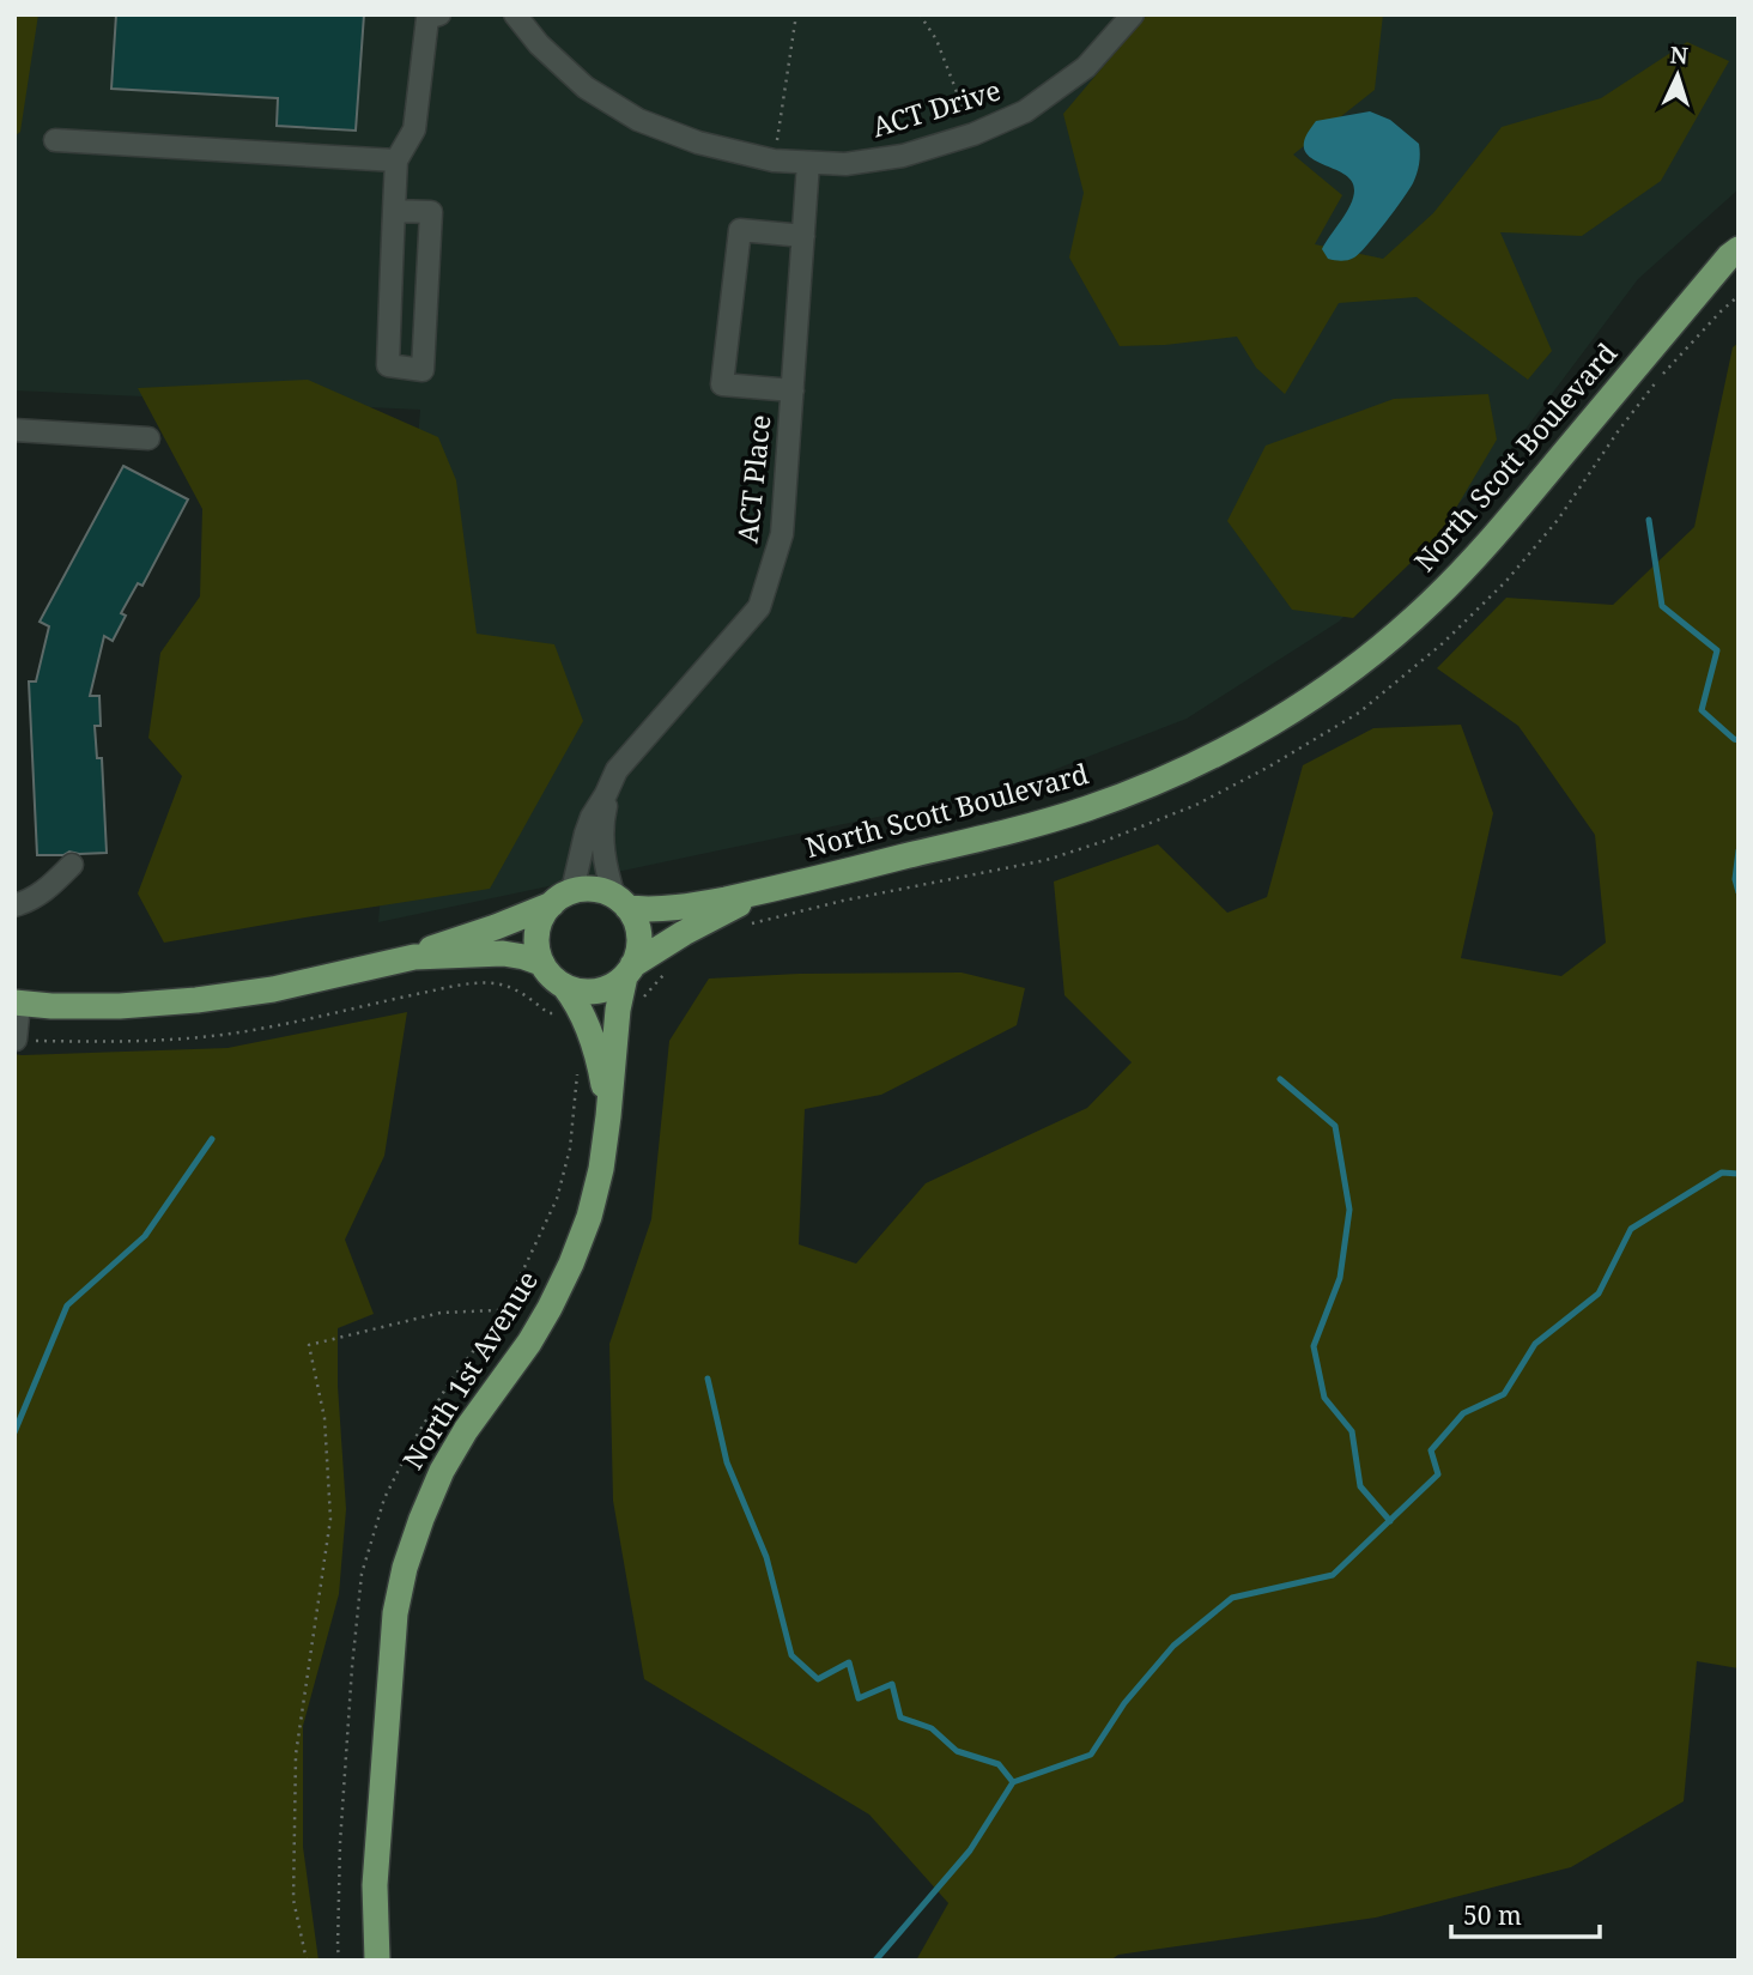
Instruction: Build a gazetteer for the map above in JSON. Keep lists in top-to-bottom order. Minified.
{"streets":{"main road":["North Scott Boulevard","North 1st Avenue"],"lane":["ACT Drive","ACT Place"]},"crossings":[["ACT Drive","ACT Place"],["North Scott Boulevard","ACT Place"],["North Scott Boulevard","North 1st Avenue"],["ACT Place","North 1st Avenue"]],"scale_bar":"50 m","north":"top"}
